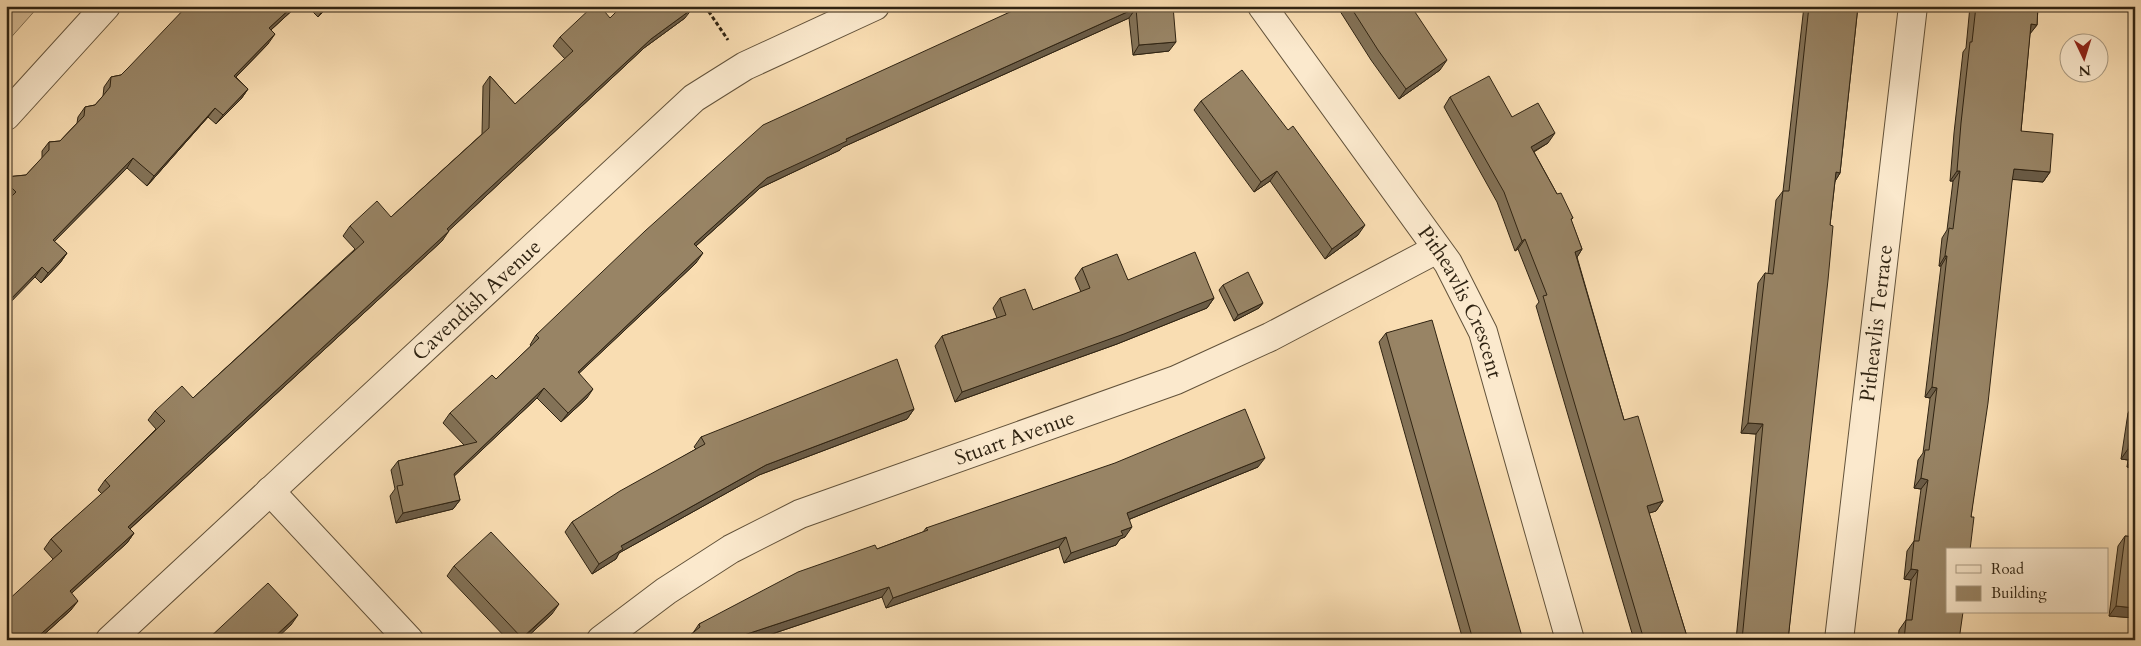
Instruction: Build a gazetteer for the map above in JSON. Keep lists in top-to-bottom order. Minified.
{"streets":{"street":["Cavendish Avenue","Pitheavlis Crescent","Pitheavlis Terrace","Stuart Avenue"]},"crossings":[["Pitheavlis Crescent","Stuart Avenue"]],"legend":["Road","Building"],"north":"bottom"}
